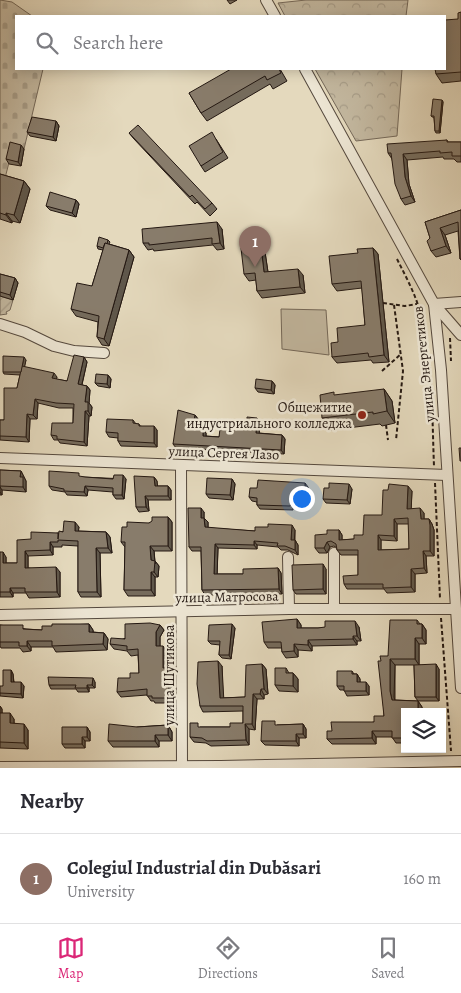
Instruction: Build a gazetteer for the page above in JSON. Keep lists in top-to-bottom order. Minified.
{"streets":{"street":["улица Энергетиков","улица Сергея Лазо","улица Матросова","улица Шутикова"]},"crossings":[["улица Энергетиков","улица Сергея Лазо"],["улица Энергетиков","улица Матросова"],["улица Сергея Лазо","улица Шутикова"],["улица Матросова","улица Шутикова"]],"places":["Общежитие индустриального колледжа"],"page":{"search":"Search here","pins":"1","heading":"Nearby","list":[{"mark":"1","name":"Colegiul Industrial din Dubăsari","note":"University","value":"160 m"}],"nav":["Map","Directions","Saved"]}}
